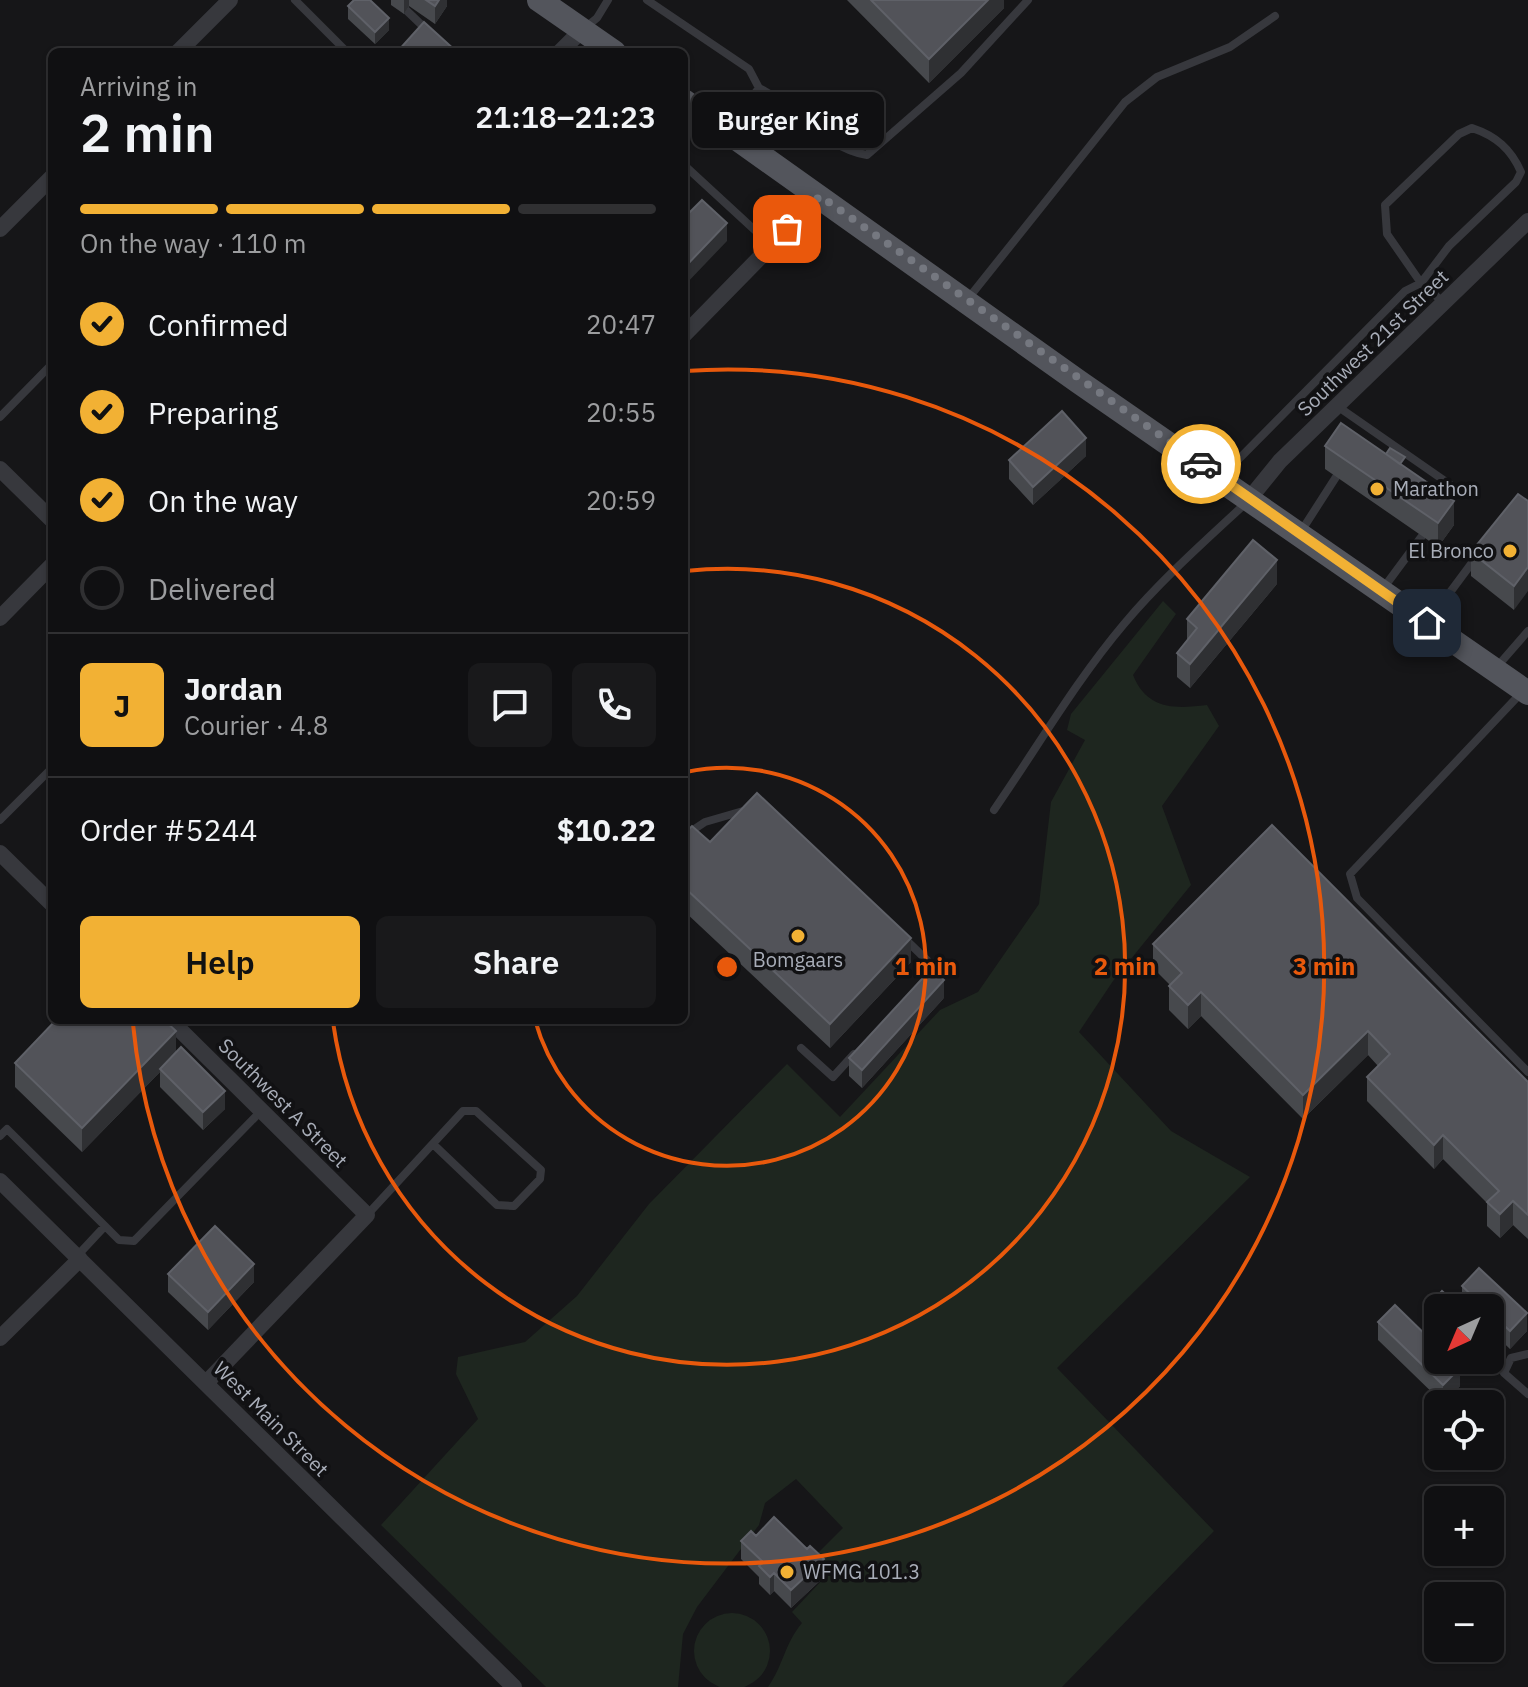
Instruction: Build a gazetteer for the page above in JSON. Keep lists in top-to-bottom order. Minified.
{"streets":{"street":["Southwest 21st Street","Southwest A Street","West Main Street"]},"places":["Burger King","Marathon","El Bronco","Bomgaars","WFMG 101.3"],"north":"bottom left","page":{"heading":["2 min","Arriving in","21:18–21:23"],"panel":["Jordan","Courier · 4.8","Order #5244","$10.22"],"bubble":"Burger King","bar":"On the way · 110 m","list":[["Confirmed","20:47"],["Preparing","20:55"],["On the way","20:59"],"Delivered"],"round":"J","buttons":["Help","Share"],"map_buttons":["+","−"]},"rings":["1 min","2 min","3 min"]}
